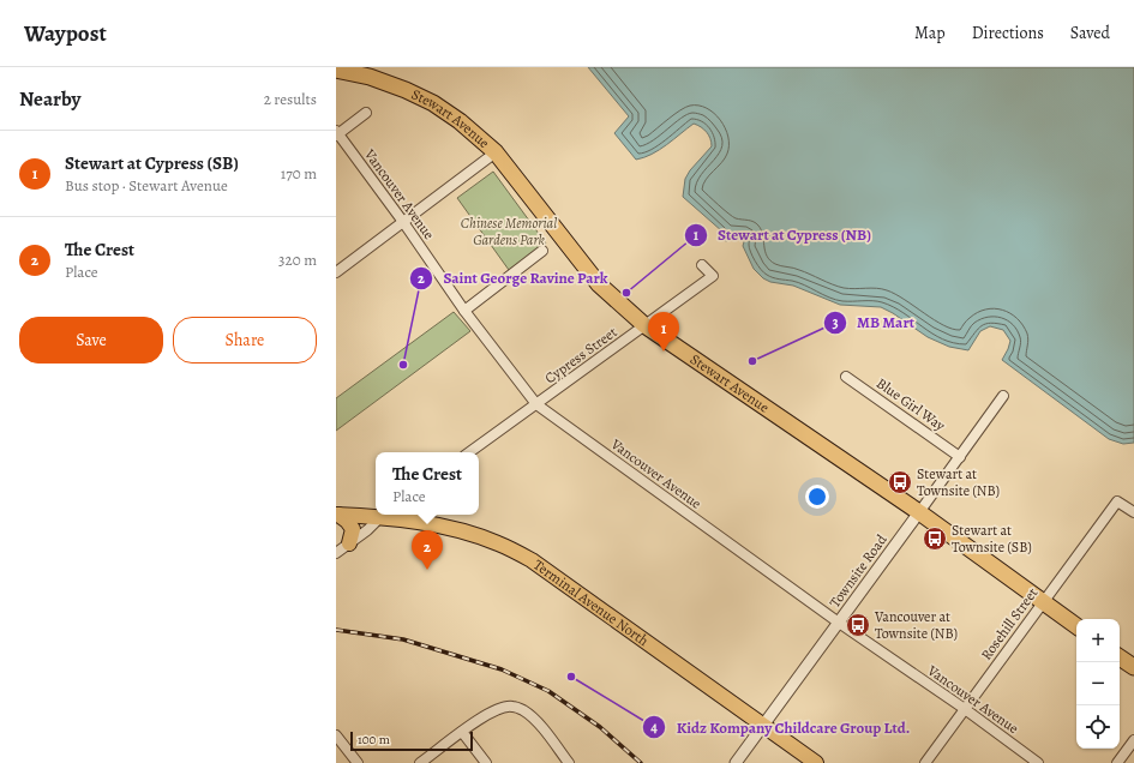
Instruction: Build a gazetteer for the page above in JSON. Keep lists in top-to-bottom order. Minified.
{"streets":{"highway":["Stewart Avenue"],"main road":["Terminal Avenue North"],"street":["Vancouver Avenue","Cypress Street","Blue Girl Way","Townsite Road","Rosehill Street"]},"crossings":[["Stewart Avenue","Cypress Street"],["Stewart Avenue","Townsite Road"],["Stewart Avenue","Rosehill Street"],["Vancouver Avenue","Cypress Street"],["Vancouver Avenue","Townsite Road"],["Vancouver Avenue","Rosehill Street"],["Blue Girl Way","Townsite Road"],["Townsite Road","Terminal Avenue North"]],"parks":["Chinese Memorial Gardens Park"],"places":{"other":["Stewart at Cypress (NB)","MB Mart","Saint George Ravine Park","Kidz Kompany Childcare Group Ltd."],"bus stop":["Stewart at Townsite (NB)","Stewart at Townsite (SB)","Vancouver at Townsite (NB)"]},"scale_bar":"100 m","page":{"header":"Waypost","nav":["Map","Directions","Saved"],"heading":["Nearby","2 results"],"list":[{"mark":"1","name":"Stewart at Cypress (SB)","note":"Bus stop · Stewart Avenue","value":"170 m"},{"mark":"2","name":"The Crest","note":"Place","value":"320 m"}],"buttons":["Save","Share"],"pins":["1","2"],"popup":["The Crest","Place"],"map_buttons":["+","−"],"scale":"100 m"}}
